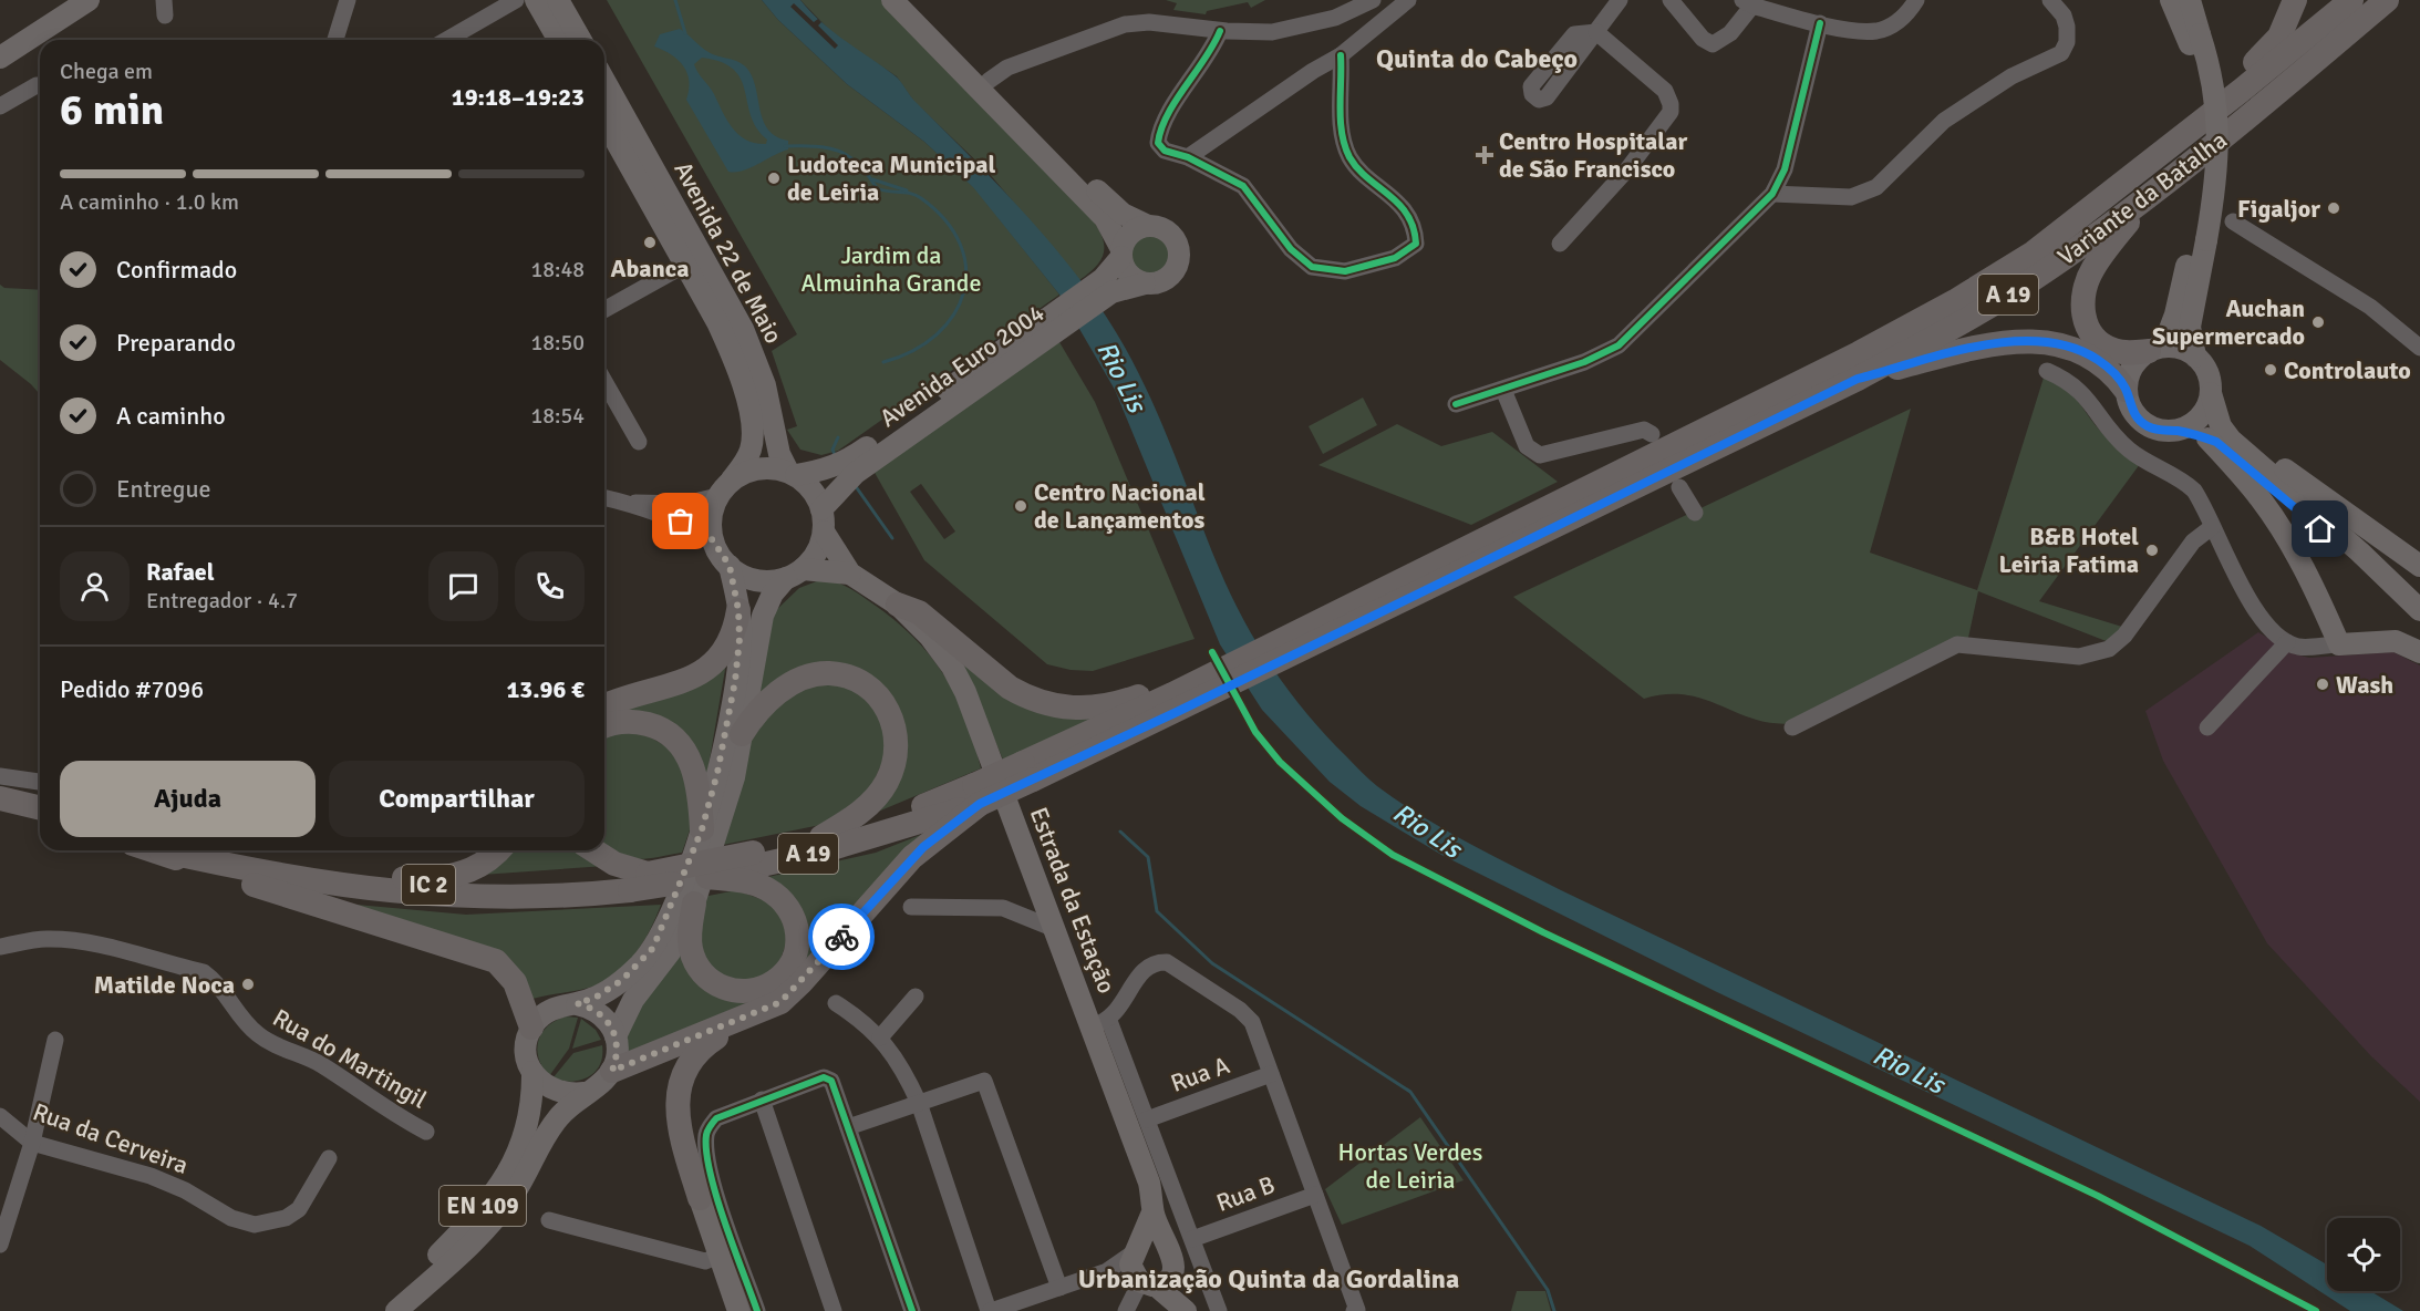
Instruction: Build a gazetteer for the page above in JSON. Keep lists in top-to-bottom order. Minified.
{"streets":{"highway":["Variante da Batalha","A 19","IC 2"],"main road":["Avenida 22 de Maio","Avenida Euro 2004","Estrada da Estação","EN 109"],"street":["Rua do Martingil","Rua A","Rua da Cerveira","Rua B"]},"crossings":[["Variante da Batalha","IC 2"],["Avenida 22 de Maio","Avenida Euro 2004"],["Avenida 22 de Maio","Estrada da Estação"],["A 19","IC 2"],["Avenida Euro 2004","Estrada da Estação"],["Estrada da Estação","Rua B"]],"districts":["Quinta do Cabeço","Urbanização Quinta da Gordalina"],"water":["Rio Lis"],"parks":["Jardim da Almuinha Grande","Hortas Verdes de Leiria"],"places":{"health":["Centro Hospitalar de São Francisco"],"other":["Ludoteca Municipal de Leiria","Figaljor","Abanca","Auchan Supermercado","Controlauto","Centro Nacional de Lançamentos","B&B Hotel Leiria Fatima","Wash","Matilde Noca"]},"page":{"heading":["6 min","Chega em","19:18–19:23"],"panel":["Rafael","Entregador · 4.7","Pedido #7096","13.96 €"],"bar":"A caminho · 1.0 km","list":[["Confirmado","18:48"],["Preparando","18:50"],["A caminho","18:54"],"Entregue"],"buttons":["Ajuda","Compartilhar"]}}
